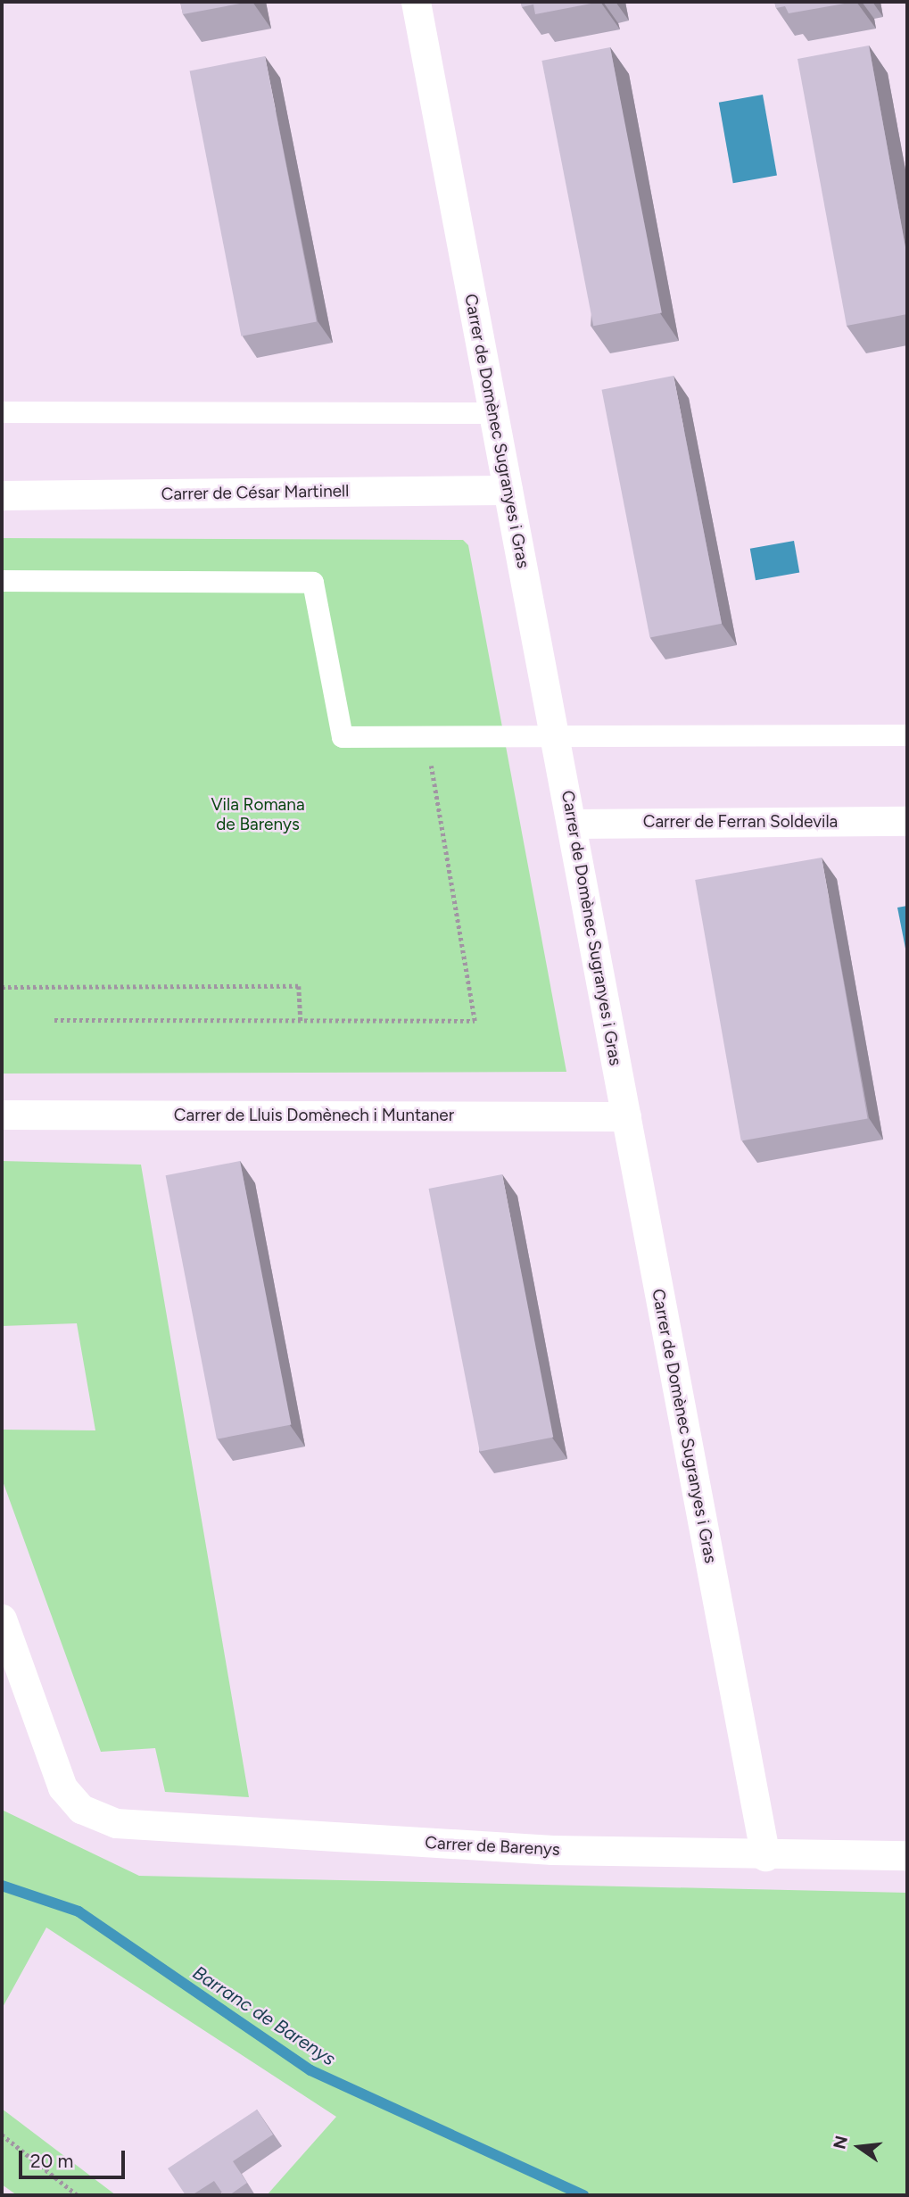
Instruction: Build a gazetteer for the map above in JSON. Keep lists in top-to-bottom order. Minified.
{"streets":{"street":["Carrer de Domènec Sugranyes i Gras","Carrer de César Martinell","Carrer de Ferran Soldevila","Carrer de Lluis Domènech i Muntaner","Carrer de Barenys"]},"crossings":[["Carrer de Domènec Sugranyes i Gras","Carrer de César Martinell"],["Carrer de Domènec Sugranyes i Gras","Carrer de Ferran Soldevila"],["Carrer de Domènec Sugranyes i Gras","Carrer de Lluis Domènech i Muntaner"],["Carrer de Domènec Sugranyes i Gras","Carrer de Barenys"]],"water":["Barranc de Barenys"],"parks":["Vila Romana de Barenys"],"scale_bar":"20 m","north":"left"}
